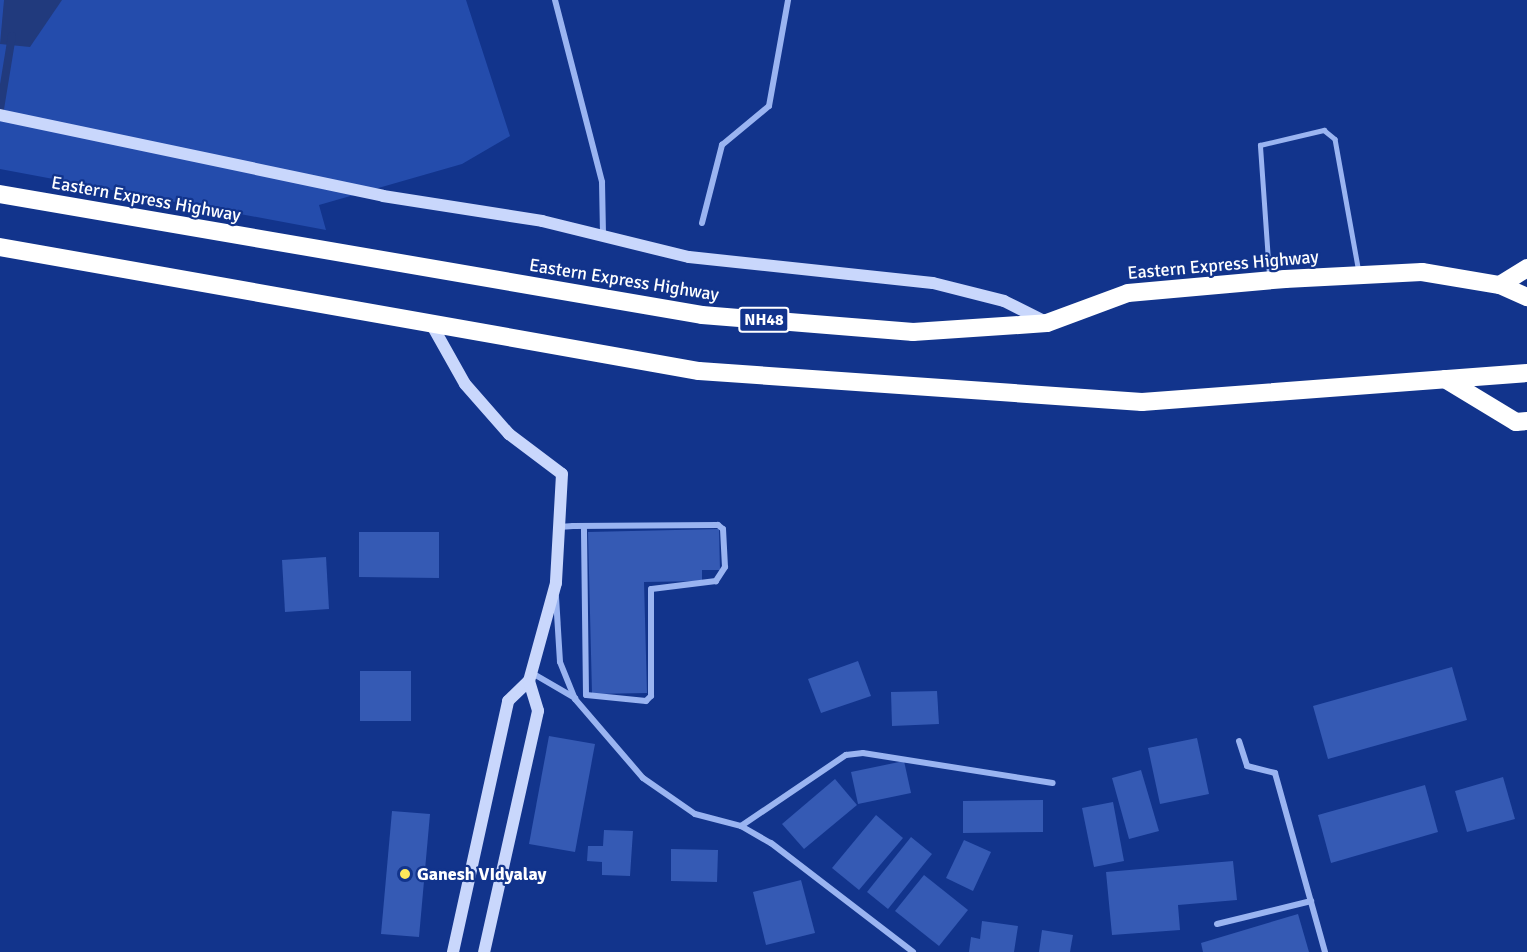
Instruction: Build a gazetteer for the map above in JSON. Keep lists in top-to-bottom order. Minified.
{"streets":{"highway":["Eastern Express Highway","NH48"]},"places":["Ganesh VIdyalay"]}
